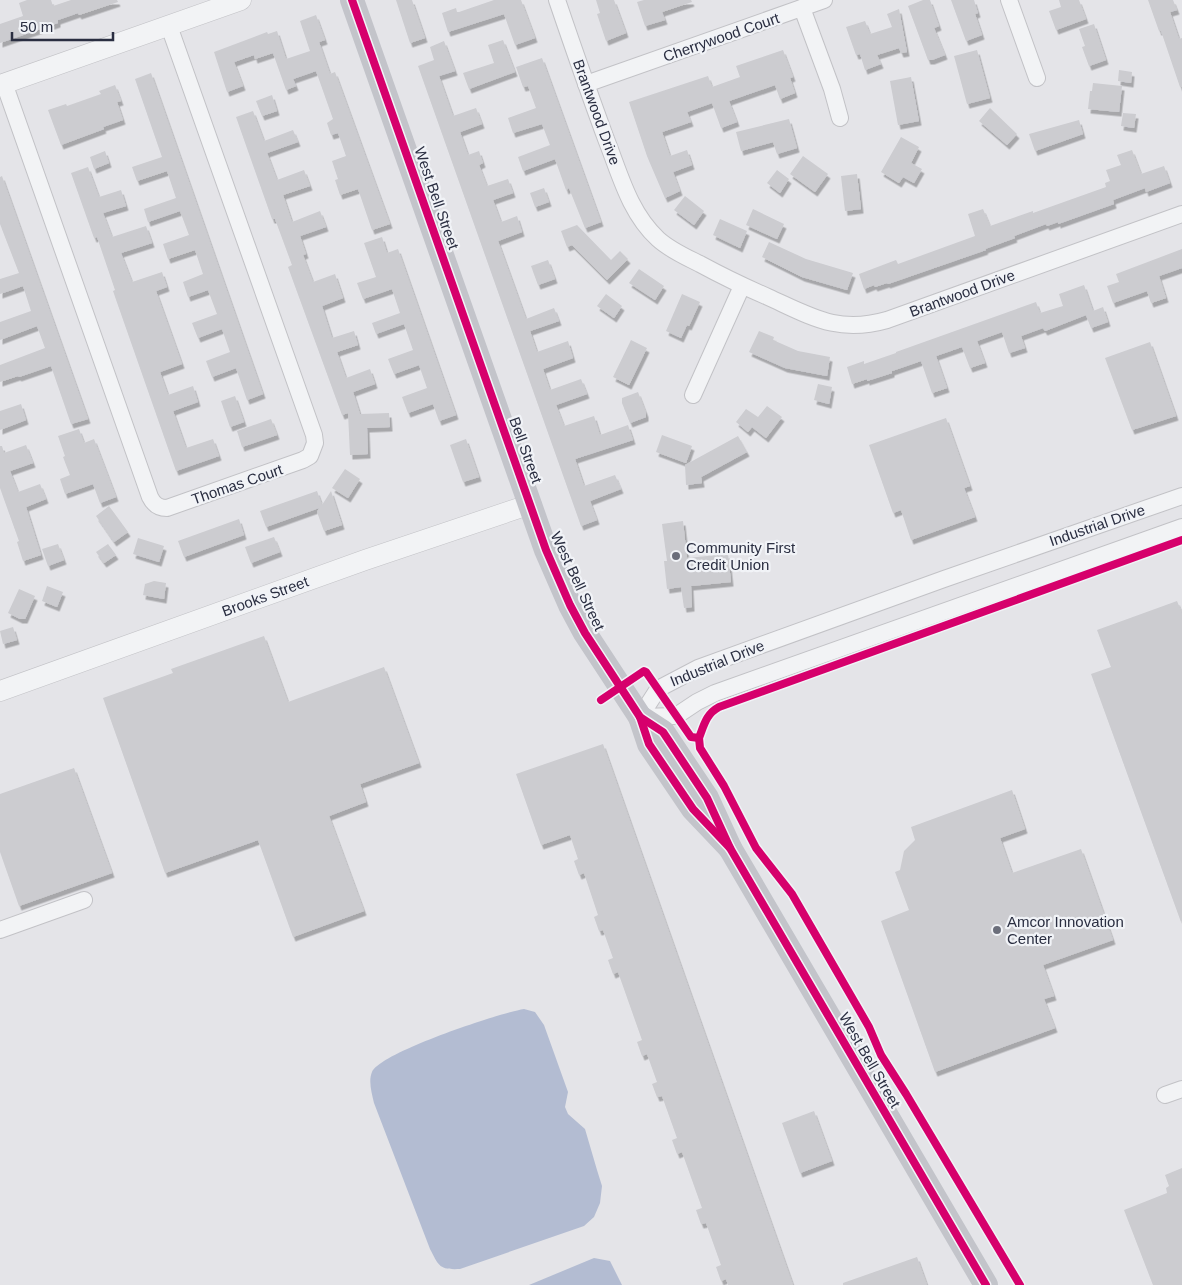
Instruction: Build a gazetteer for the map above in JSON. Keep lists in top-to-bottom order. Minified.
{"streets":{"main road":["West Bell Street","Bell Street"],"street":["Cherrywood Court","Brantwood Drive","Thomas Court","Industrial Drive","Brooks Street"]},"crossings":[["Cherrywood Court","Brantwood Drive"],["West Bell Street","Bell Street"],["West Bell Street","Industrial Drive"],["West Bell Street","Brooks Street"],["Bell Street","Brooks Street"]],"places":["Community First Credit Union","Amcor Innovation Center"],"scale_bar":"50 m"}
